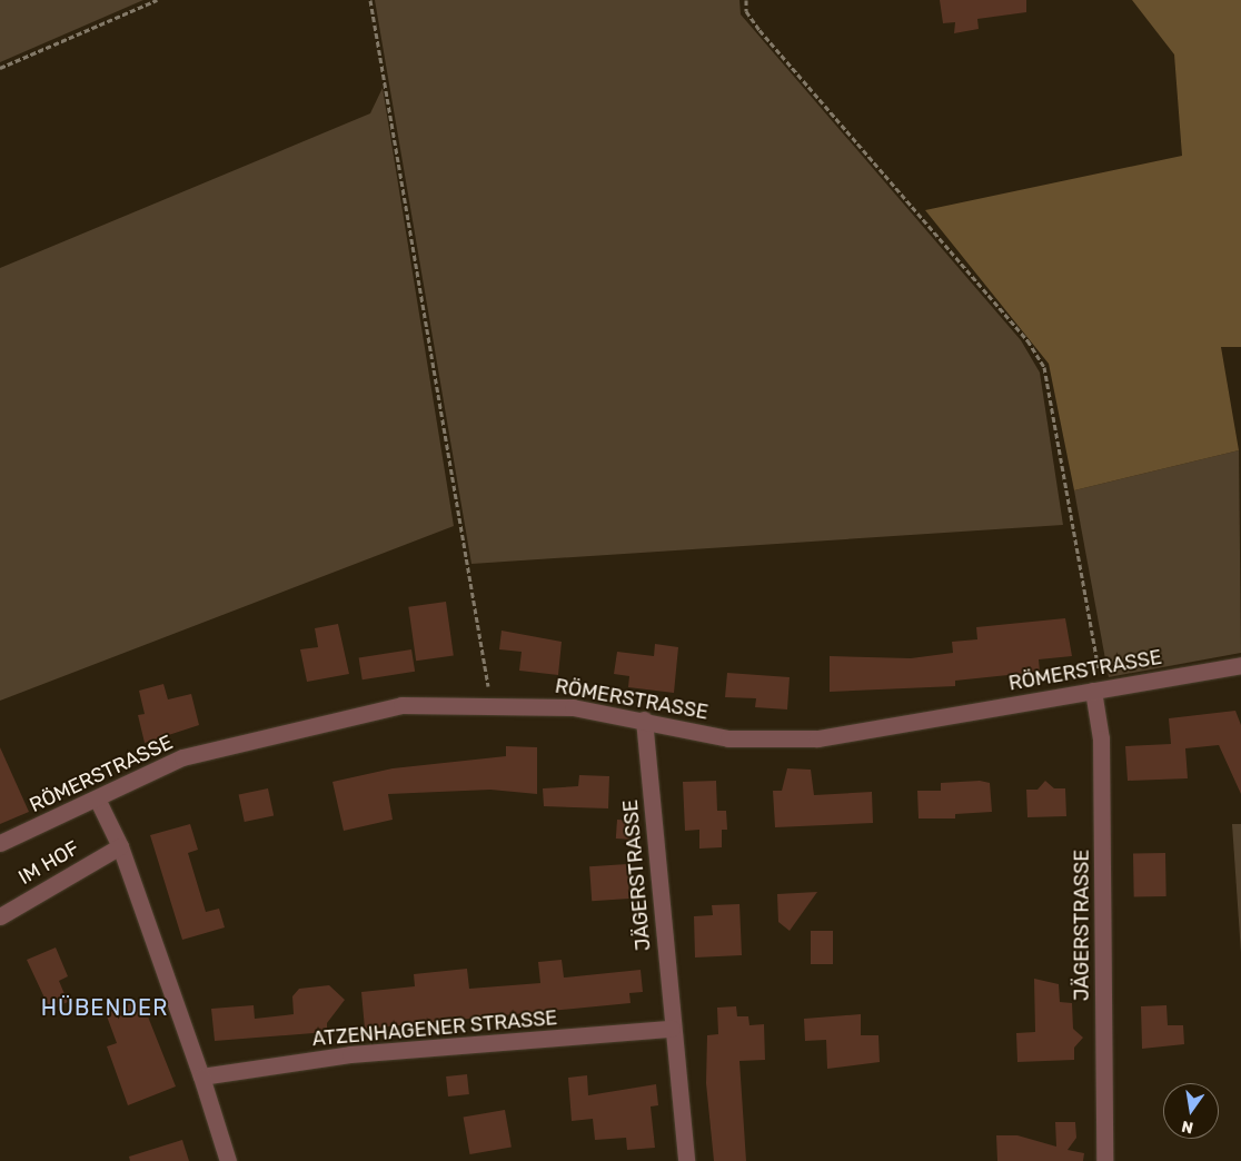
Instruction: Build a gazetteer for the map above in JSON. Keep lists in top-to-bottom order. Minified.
{"streets":{"street":["RÖMERSTRASSE","IM HOF","JÄGERSTRASSE","ATZENHAGENER STRASSE"]},"crossings":[["RÖMERSTRASSE","JÄGERSTRASSE"],["JÄGERSTRASSE","ATZENHAGENER STRASSE"]],"districts":["HÜBENDER"],"north":"bottom"}
